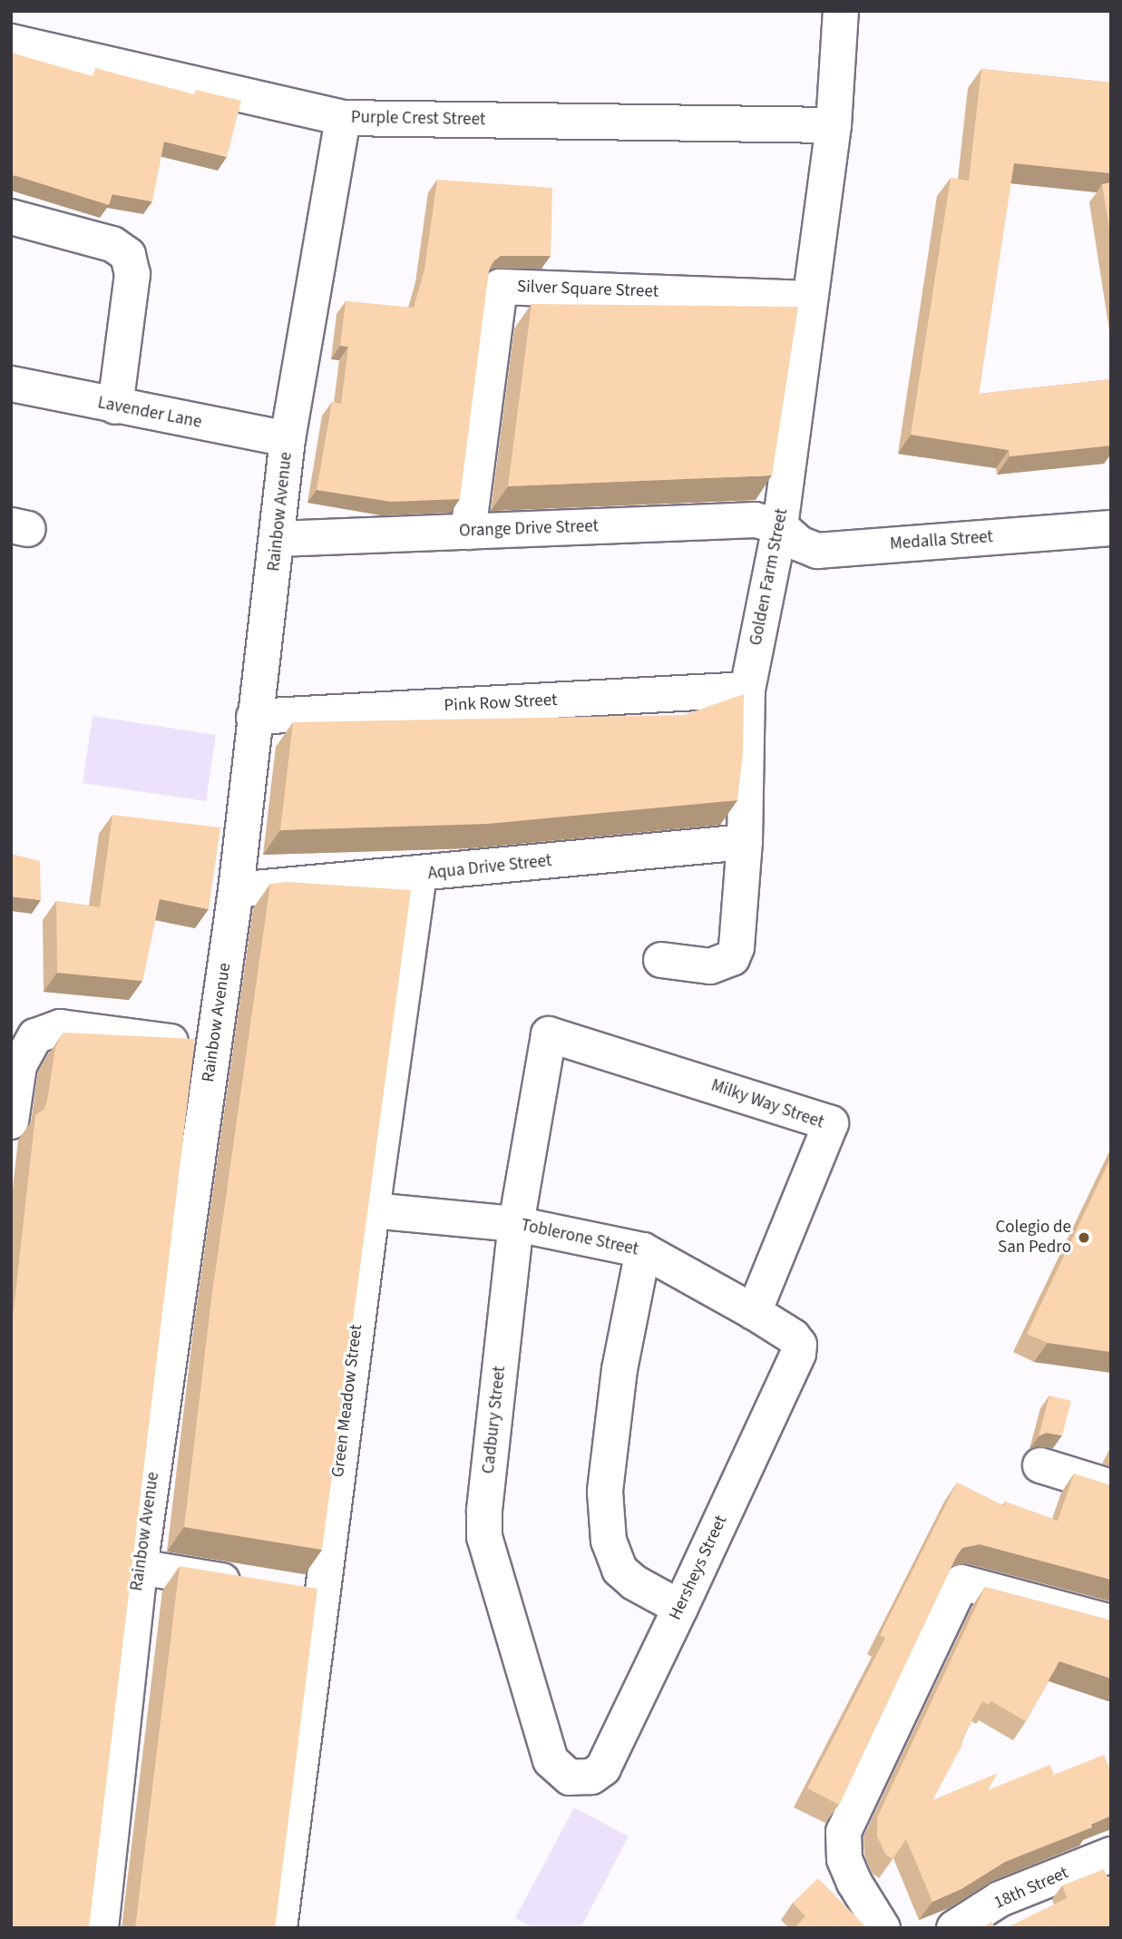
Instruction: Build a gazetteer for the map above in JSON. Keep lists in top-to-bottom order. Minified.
{"streets":{"street":["Purple Crest Street","Silver Square Street","Lavender Lane","Rainbow Avenue","Orange Drive Street","Medalla Street","Golden Farm Street","Pink Row Street","Aqua Drive Street","Milky Way Street","Toblerone Street","Green Meadow Street","Cadbury Street","Hersheys Street","18th Street"]},"crossings":[["Purple Crest Street","Rainbow Avenue"],["Purple Crest Street","Golden Farm Street"],["Silver Square Street","Orange Drive Street"],["Silver Square Street","Golden Farm Street"],["Lavender Lane","Rainbow Avenue"],["Rainbow Avenue","Orange Drive Street"],["Rainbow Avenue","Pink Row Street"],["Rainbow Avenue","Aqua Drive Street"],["Orange Drive Street","Medalla Street"],["Orange Drive Street","Golden Farm Street"],["Medalla Street","Golden Farm Street"],["Golden Farm Street","Pink Row Street"],["Golden Farm Street","Aqua Drive Street"],["Aqua Drive Street","Green Meadow Street"],["Milky Way Street","Toblerone Street"],["Milky Way Street","Cadbury Street"],["Toblerone Street","Green Meadow Street"],["Toblerone Street","Cadbury Street"],["Toblerone Street","Hersheys Street"],["Cadbury Street","Hersheys Street"]],"places":["Colegio de San Pedro"]}
